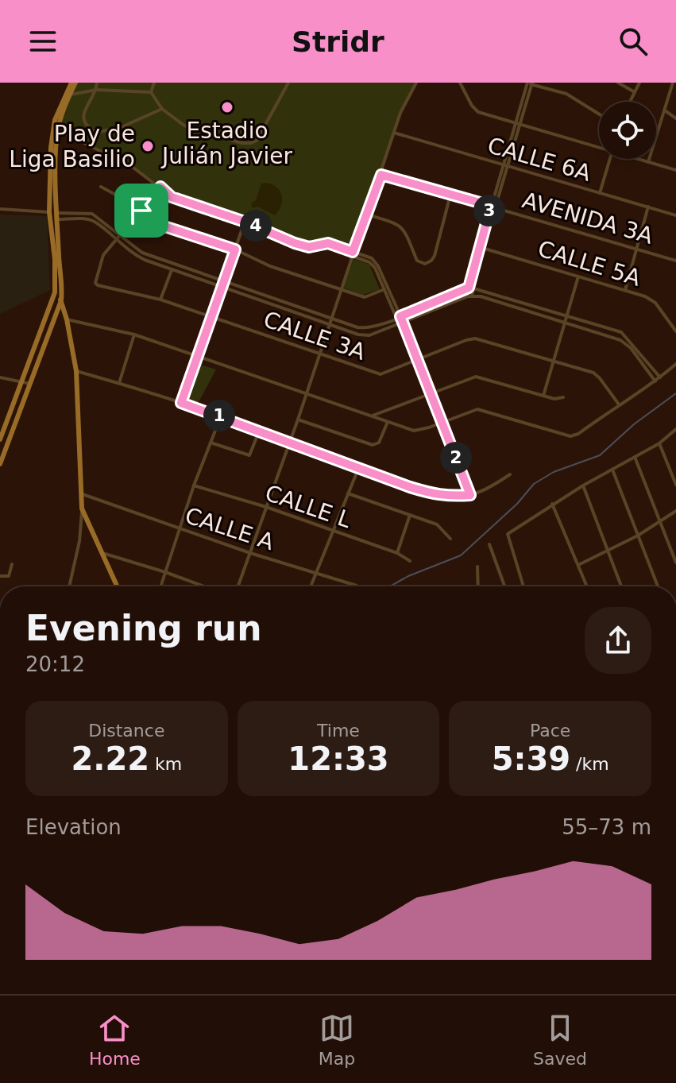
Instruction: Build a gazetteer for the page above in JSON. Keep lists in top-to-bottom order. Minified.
{"streets":{"street":["CALLE 6A","AVENIDA 3A","CALLE 5A","CALLE 3A","CALLE L","CALLE A"]},"places":["Estadio Julián Javier","Play de Liga Basilio"],"page":{"header":"Stridr","pins":["3","4","1","2"],"heading":["Evening run","20:12"],"stats":[["Distance","2.22 km"],["Time","12:33"],["Pace","5:39 /km"]],"chart":["Elevation","55–73 m"],"tabs":["Home","Map","Saved"]}}
